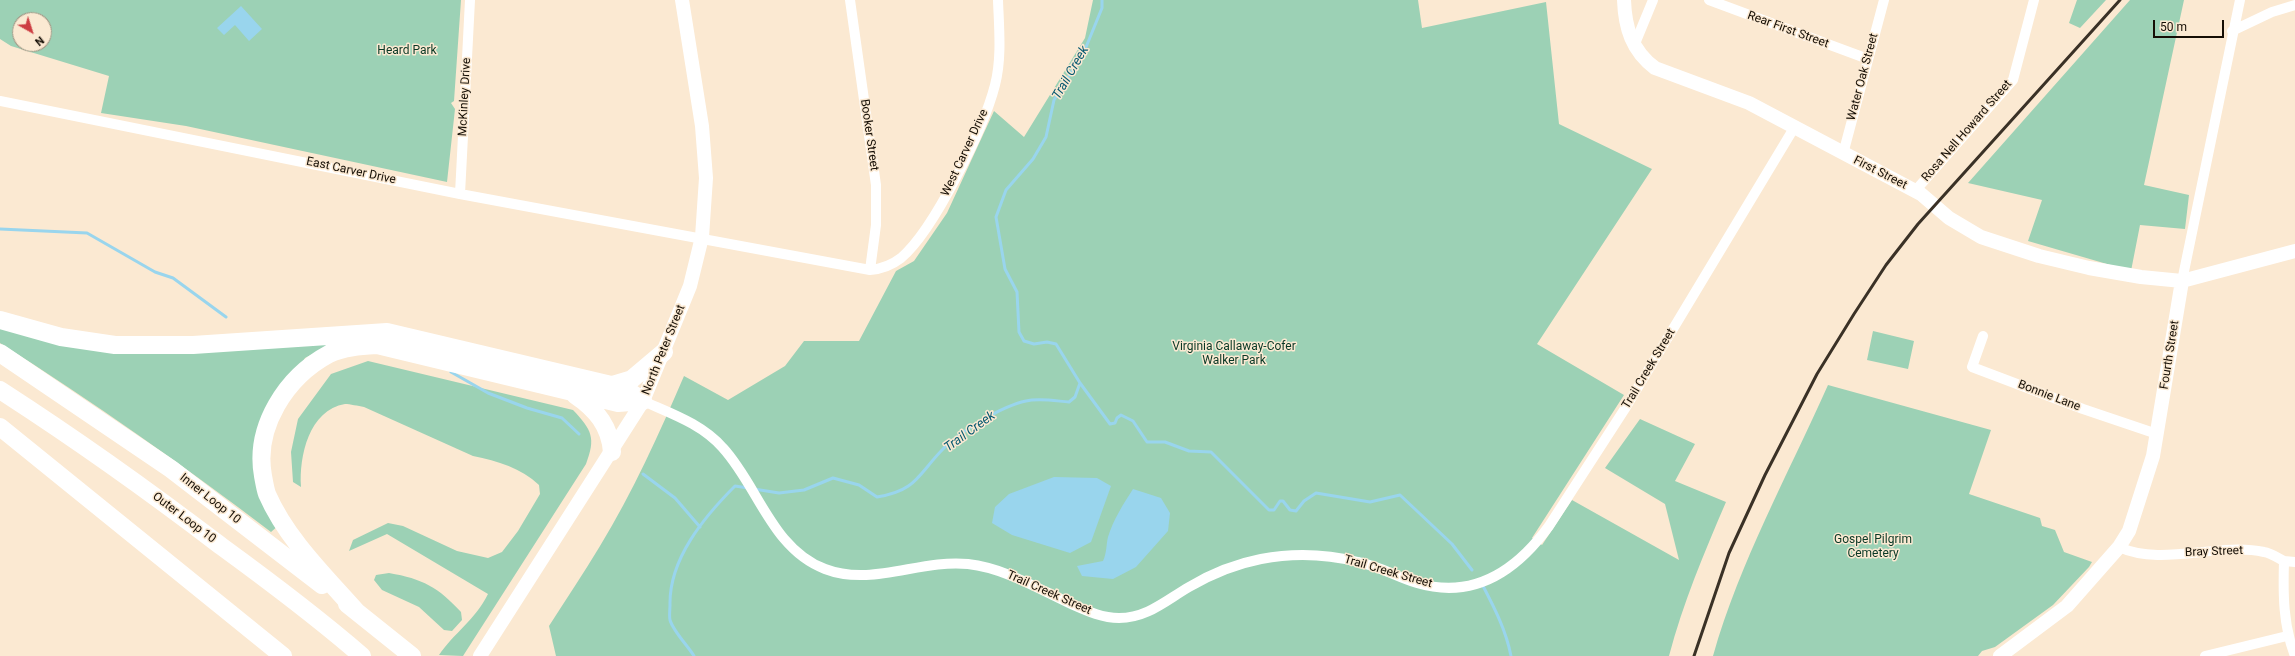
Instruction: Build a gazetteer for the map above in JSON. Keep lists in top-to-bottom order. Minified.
{"streets":{"highway":["Inner Loop 10","Outer Loop 10"],"street":["Rear First Street","Water Oak Street","McKinley Drive","Rosa Nell Howard Street","Booker Street","West Carver Drive","East Carver Drive","First Street","North Peter Street","Fourth Street","Trail Creek Street","Bonnie Lane","Bray Street"]},"crossings":[["Rear First Street","Water Oak Street"],["Water Oak Street","First Street"],["McKinley Drive","East Carver Drive"],["Rosa Nell Howard Street","First Street"],["Booker Street","West Carver Drive"],["West Carver Drive","East Carver Drive"],["West Carver Drive","North Peter Street"],["East Carver Drive","North Peter Street"],["First Street","Fourth Street"],["First Street","Trail Creek Street"],["North Peter Street","Trail Creek Street"],["Fourth Street","Bonnie Lane"],["Fourth Street","Bray Street"]],"water":["Trail Creek"],"parks":["Heard Park","Virginia Callaway-Cofer Walker Park","Gospel Pilgrim Cemetery"],"scale_bar":"50 m","north":"bottom right"}
